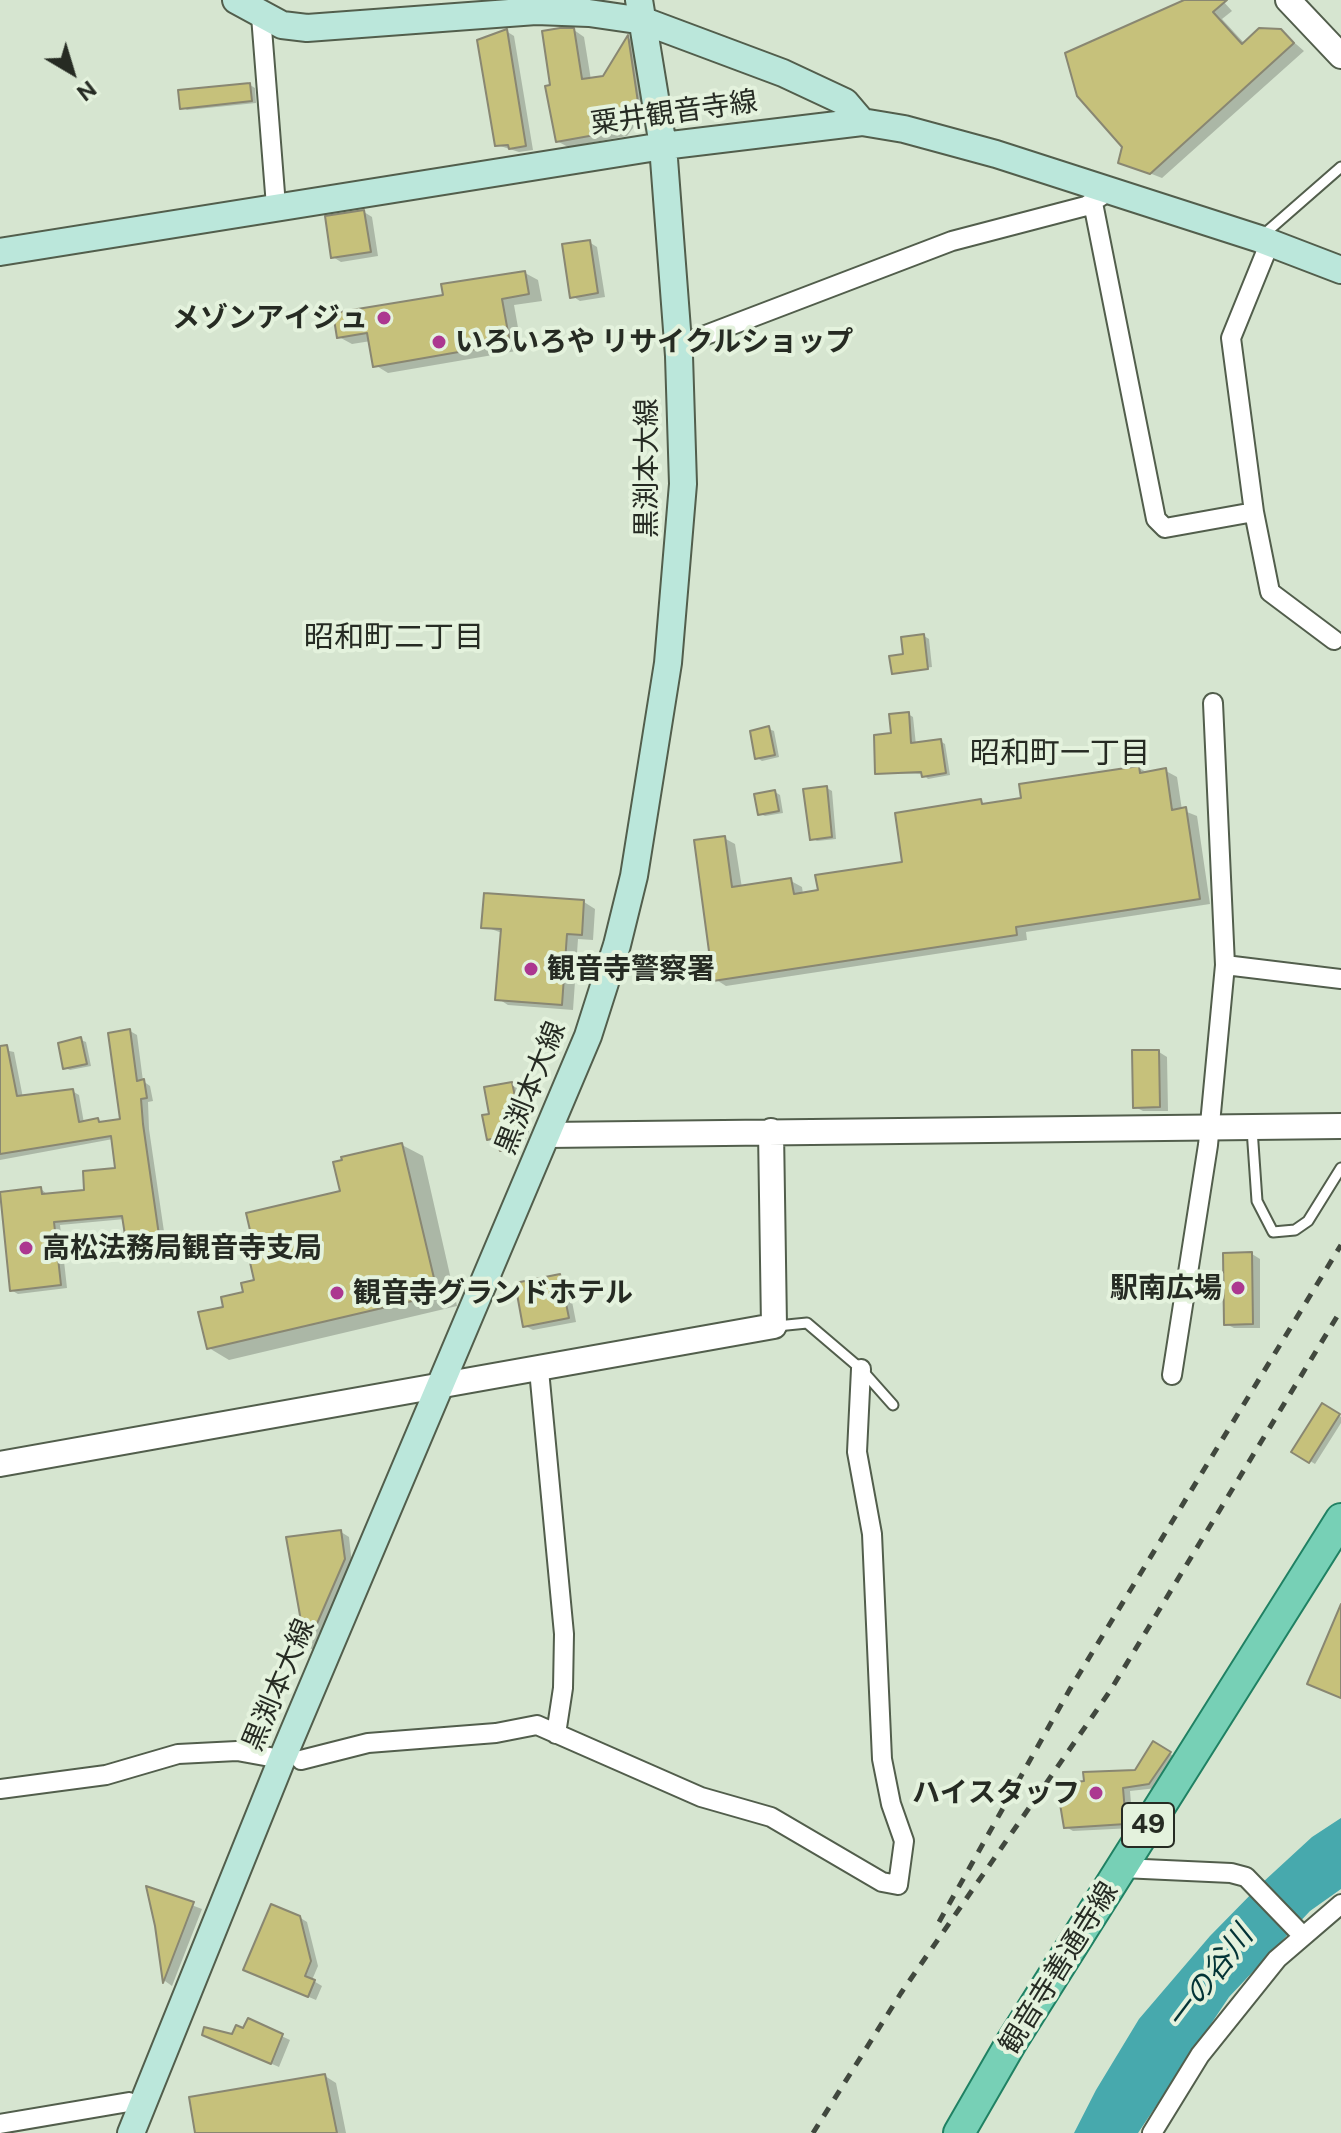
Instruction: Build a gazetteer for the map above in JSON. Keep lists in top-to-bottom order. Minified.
{"streets":{"main road":["粟井観音寺線","黒渕本大線","49","観音寺善通寺線"]},"crossings":[["粟井観音寺線","黒渕本大線"]],"districts":["昭和町二丁目","昭和町一丁目"],"water":["一の谷川"],"places":["メゾンアイジュ","いろいろや リサイクルショップ","観音寺警察署","高松法務局観音寺支局","駅南広場","観音寺グランドホテル","ハイスタッフ"],"north":"bottom right"}
